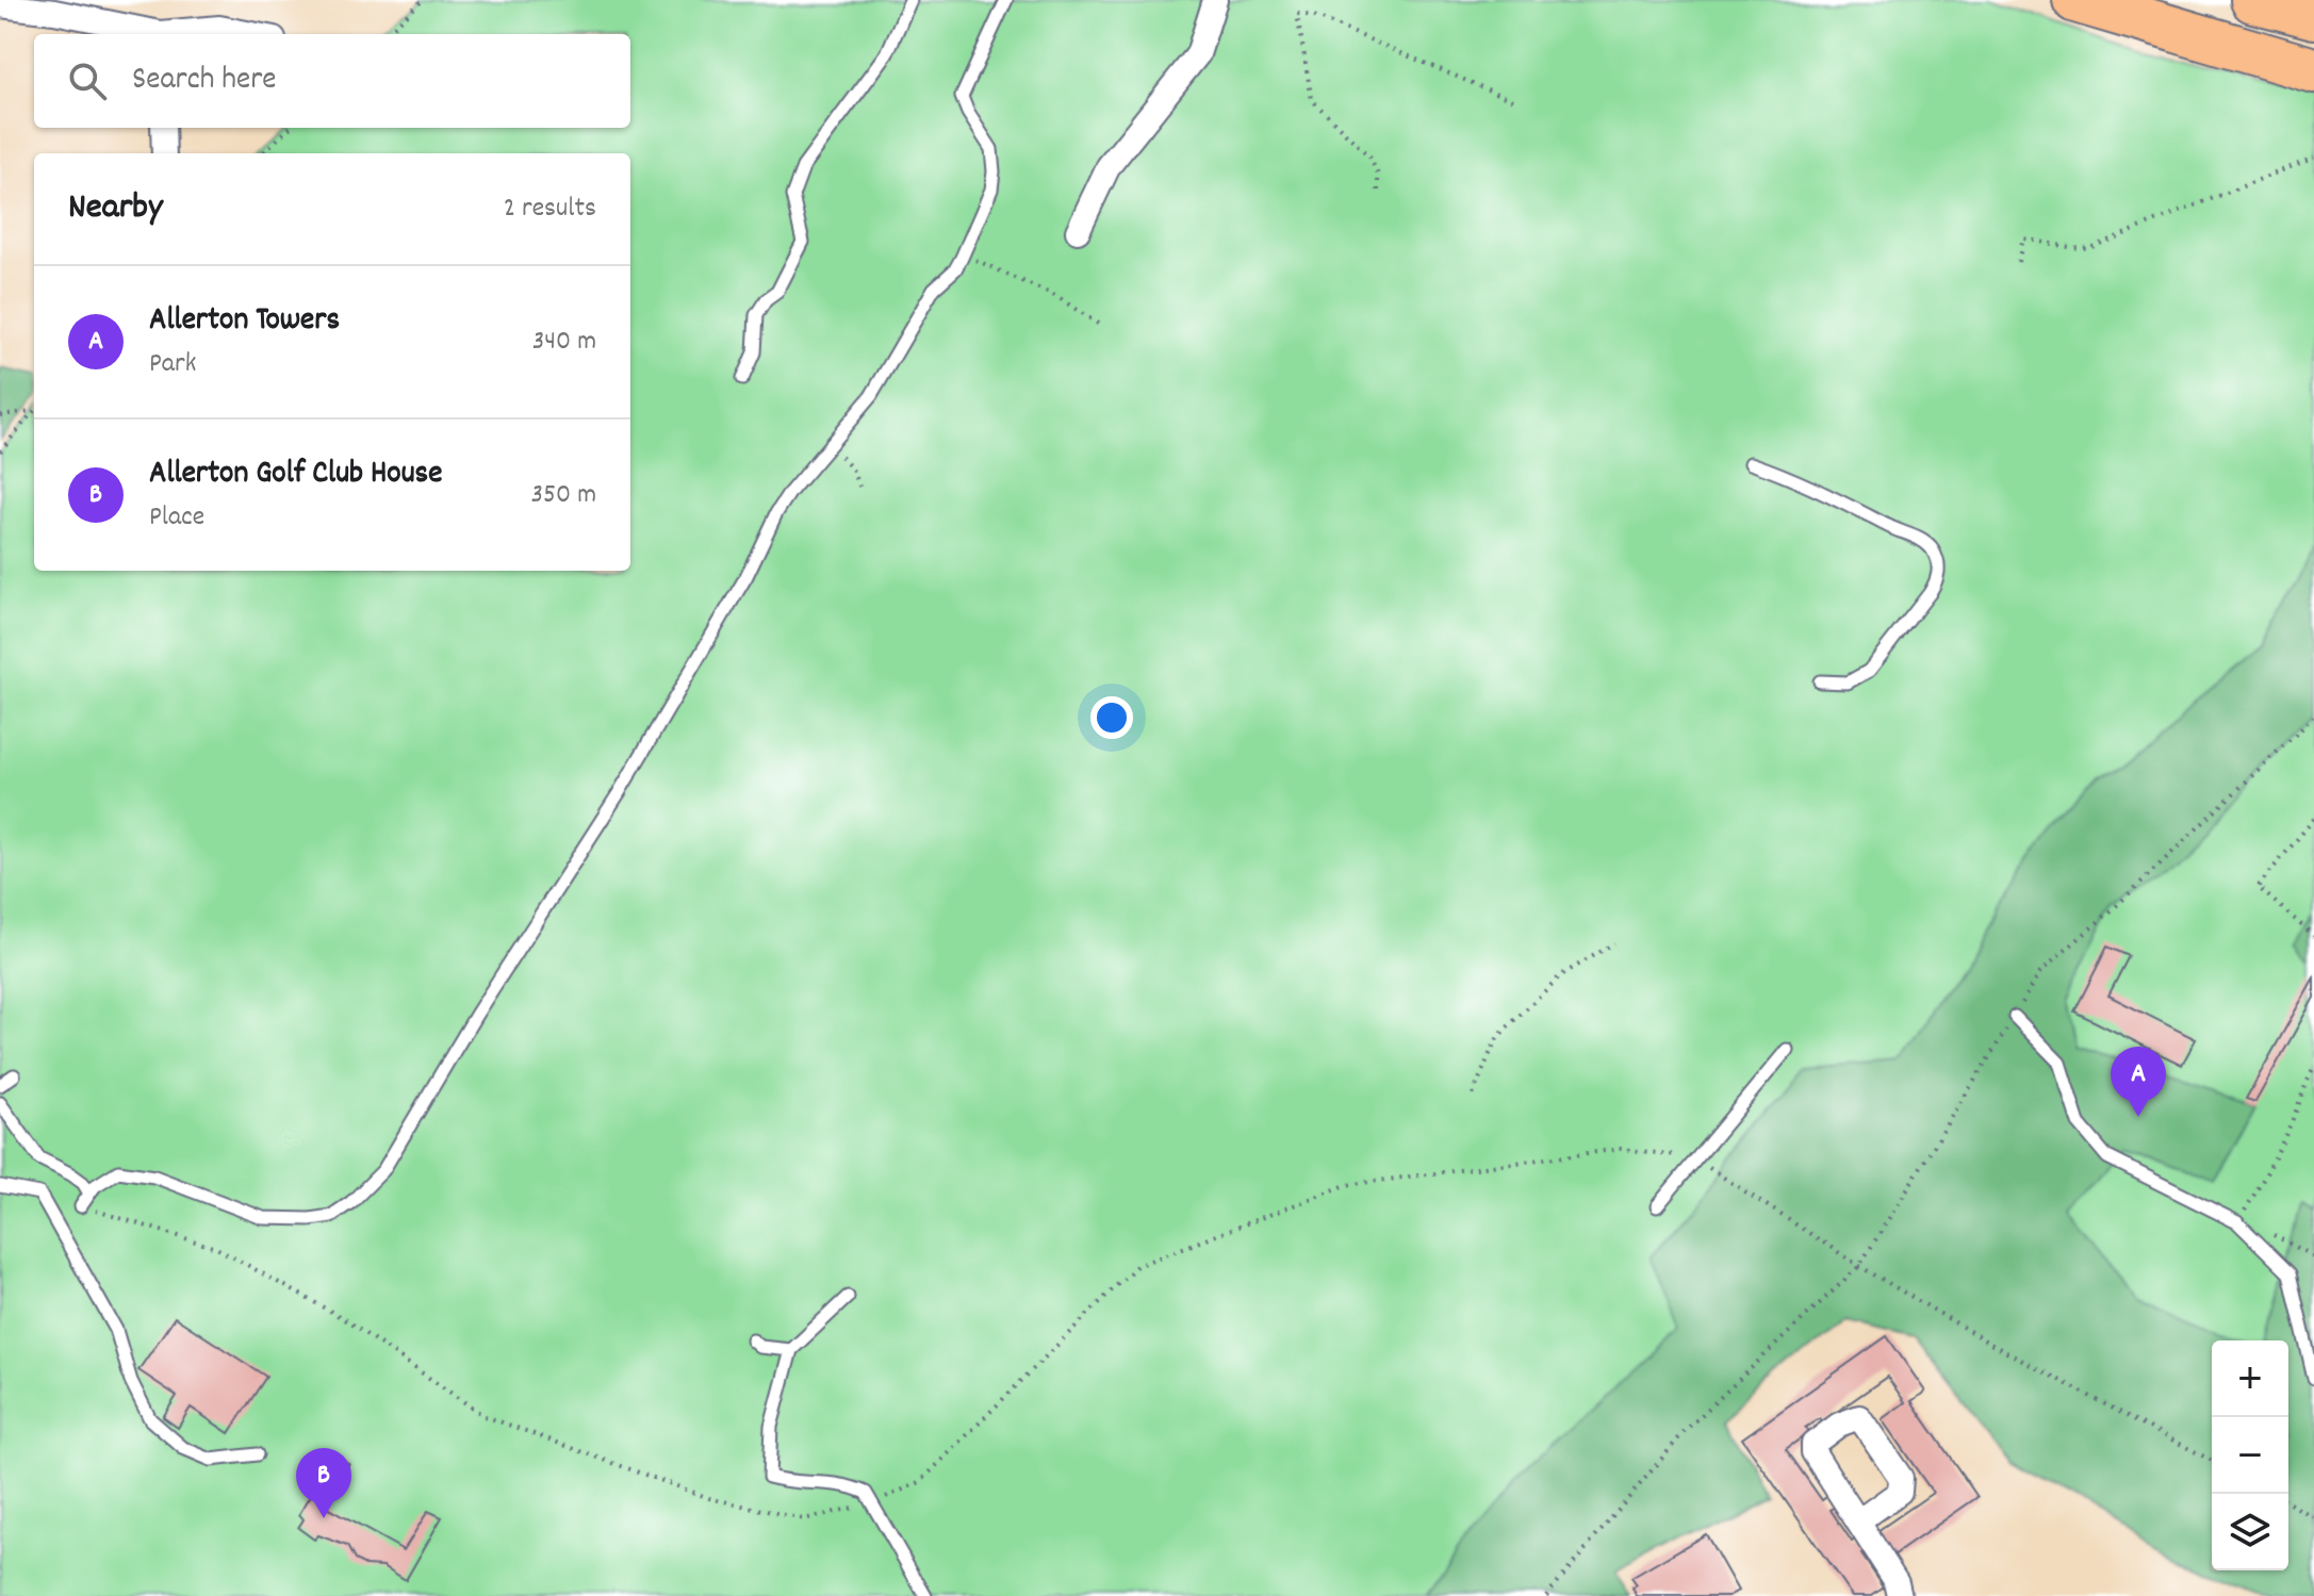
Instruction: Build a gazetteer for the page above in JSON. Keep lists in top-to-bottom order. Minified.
{"page":{"search":"Search here","heading":["Nearby","2 results"],"list":[{"mark":"A","name":"Allerton Towers","note":"Park","value":"340 m"},{"mark":"B","name":"Allerton Golf Club House","note":"Place","value":"350 m"}],"pins":["A","B"],"map_buttons":["+","−"]}}
